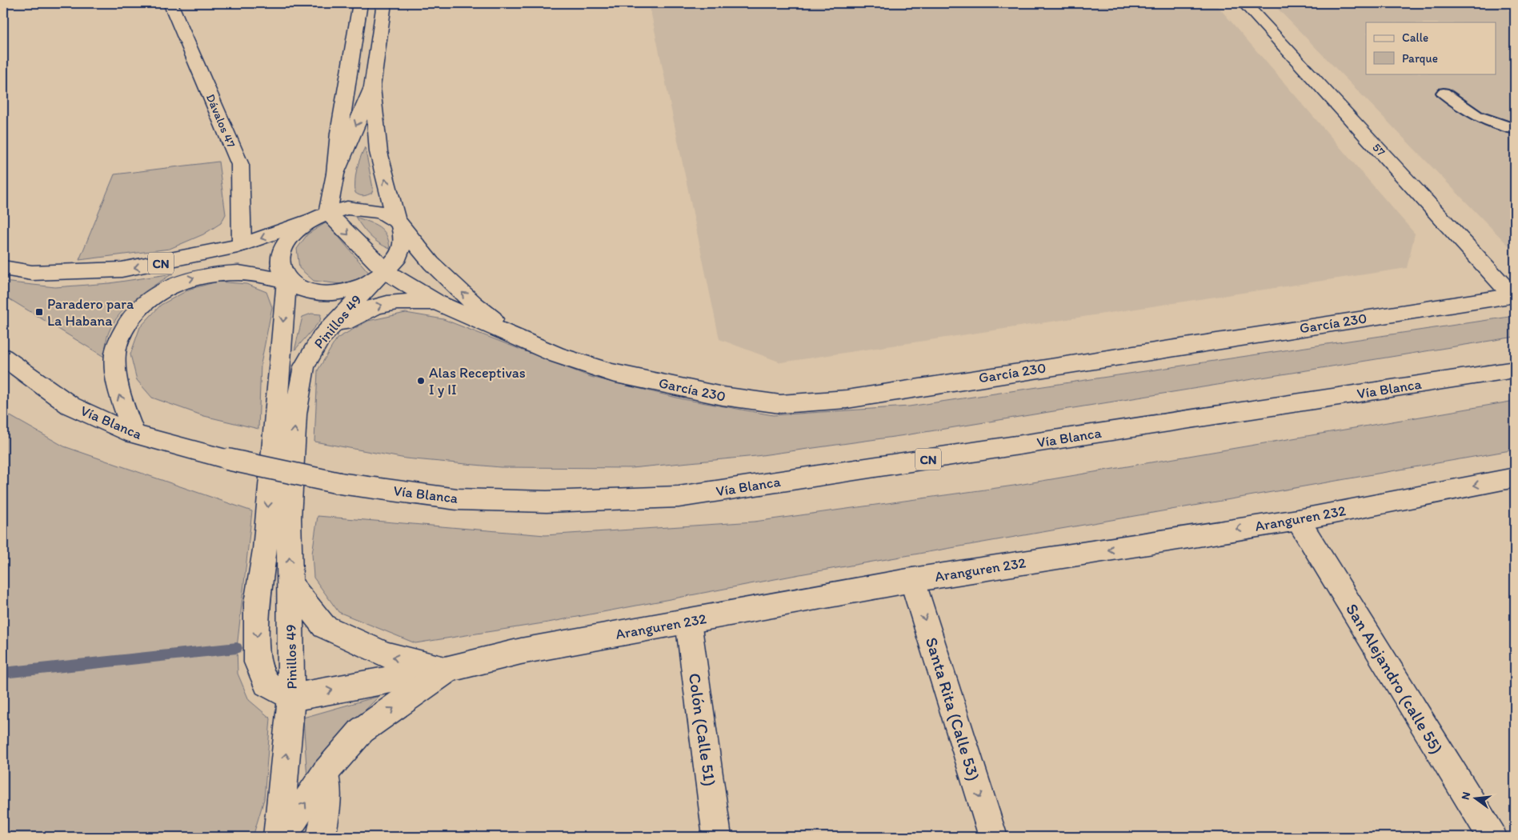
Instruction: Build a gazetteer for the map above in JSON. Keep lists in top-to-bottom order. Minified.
{"streets":{"main road":["Dávalos 47","57","CN","Pinillos 49","García 230","Vía Blanca","Aranguren 232","San Alejandro (calle 55)","Santa Rita (Calle 53)","Colón (Calle 51)"]},"crossings":[["Dávalos 47","CN"],["57","García 230"],["Pinillos 49","García 230"],["Pinillos 49","Aranguren 232"],["Aranguren 232","San Alejandro (calle 55)"],["Aranguren 232","Santa Rita (Calle 53)"],["Aranguren 232","Colón (Calle 51)"]],"one_way":["Santa Rita (Calle 53)"],"places":{"transit":["Paradero para La Habana"],"other":["Alas Receptivas I y II"]},"legend":["Calle","Parque"],"north":"left"}
